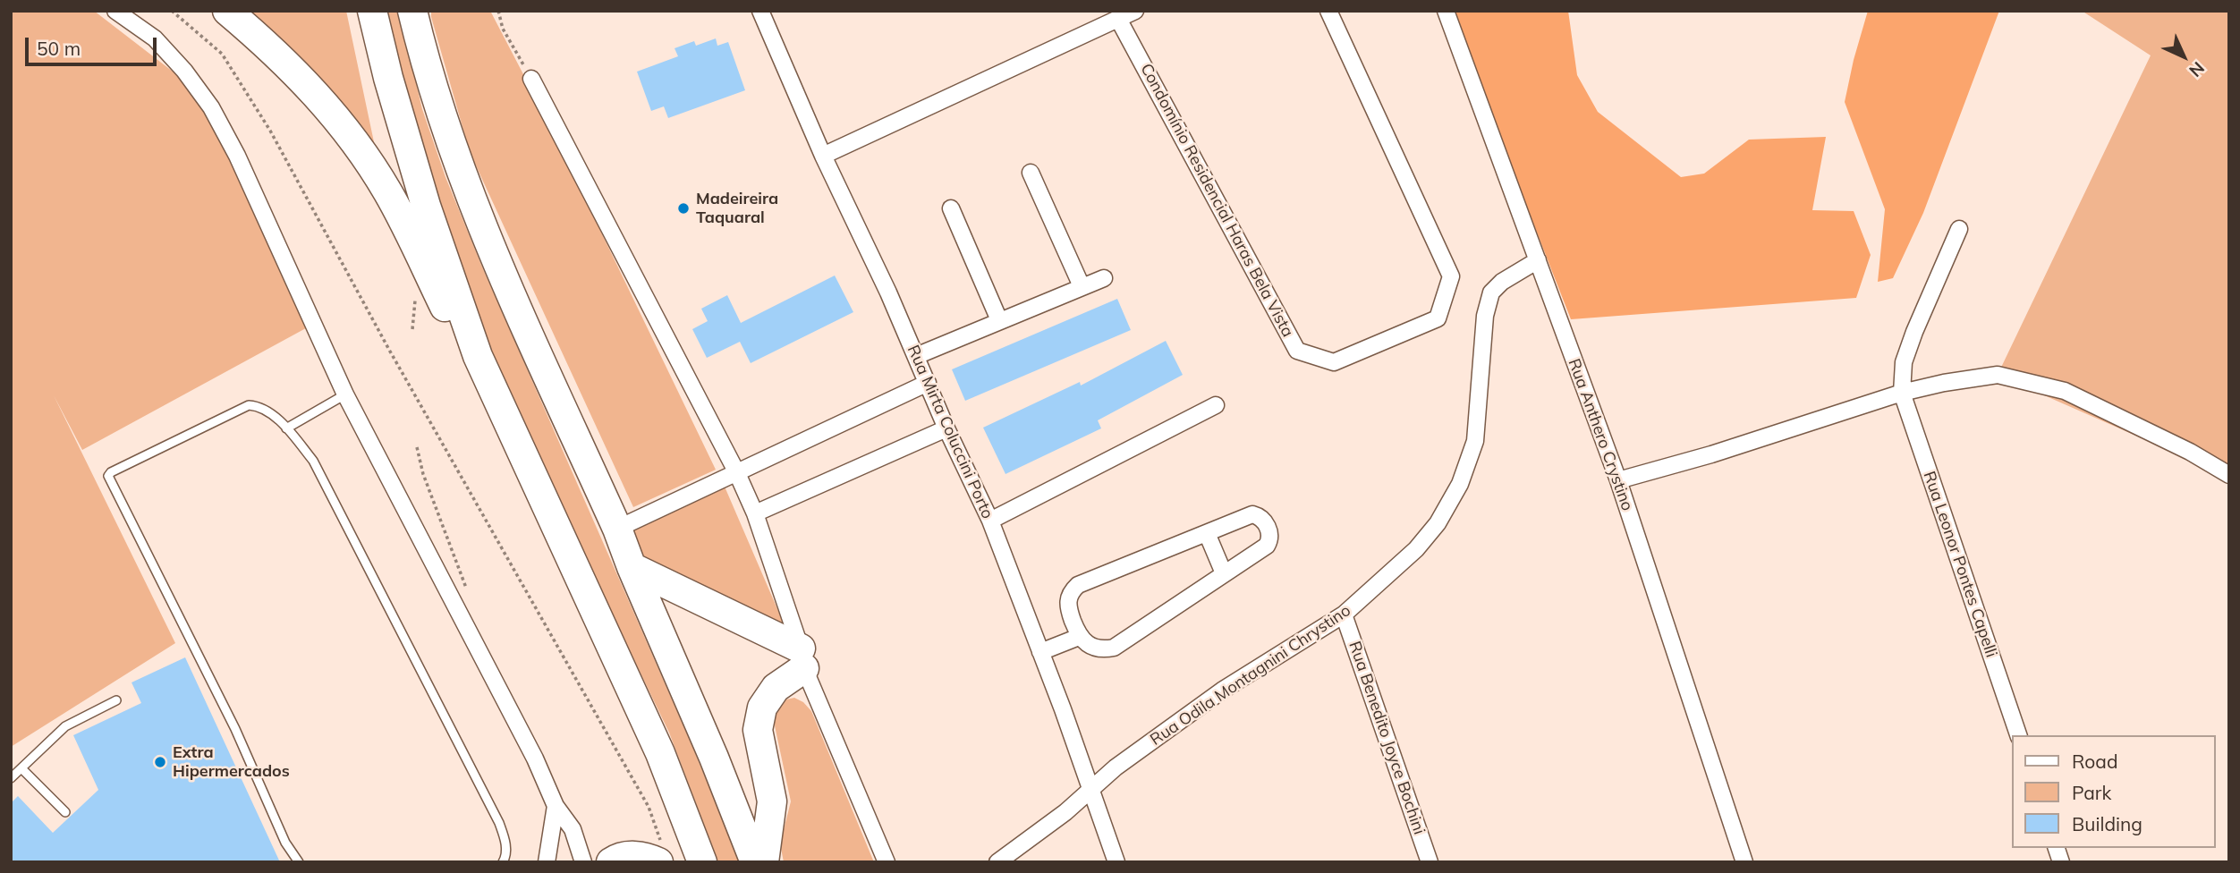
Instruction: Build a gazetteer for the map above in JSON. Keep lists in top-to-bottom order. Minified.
{"streets":{"street":["Condomínio Residencial Haras Bela Vista","Rua Mirta Coluccini Porto","Rua Anthero Crystino","Rua Leonor Pontes Capelli","Rua Odila Montagnini Chrystino","Rua Benedito Joyce Bochini"]},"crossings":[["Rua Mirta Coluccini Porto","Rua Odila Montagnini Chrystino"],["Rua Anthero Crystino","Rua Odila Montagnini Chrystino"],["Rua Odila Montagnini Chrystino","Rua Benedito Joyce Bochini"]],"places":["Madeireira Taquaral","Extra Hipermercados"],"legend":["Road","Park","Building"],"scale_bar":"50 m","north":"bottom right"}
